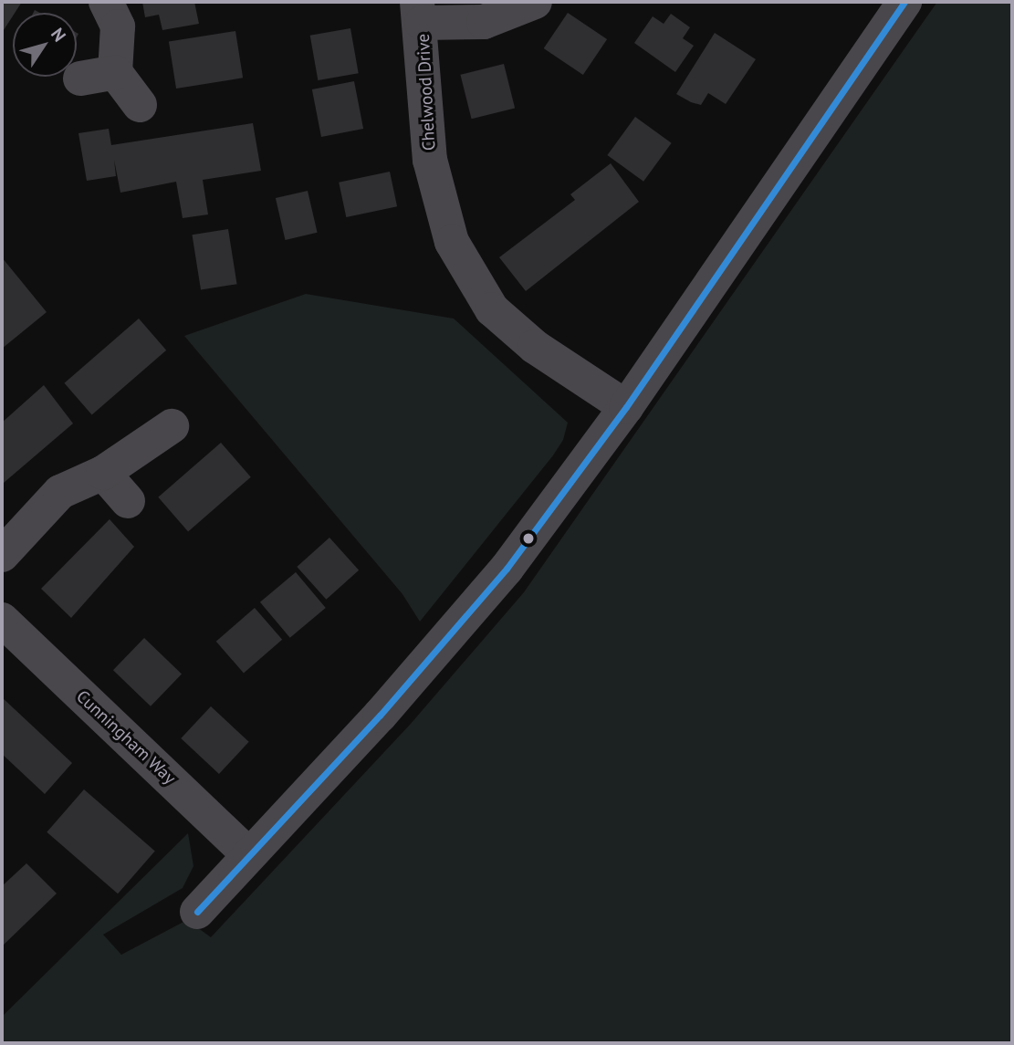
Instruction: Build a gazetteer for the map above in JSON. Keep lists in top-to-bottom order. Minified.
{"streets":{"street":["Chelwood Drive","Cunningham Way"]},"north":"top right"}
